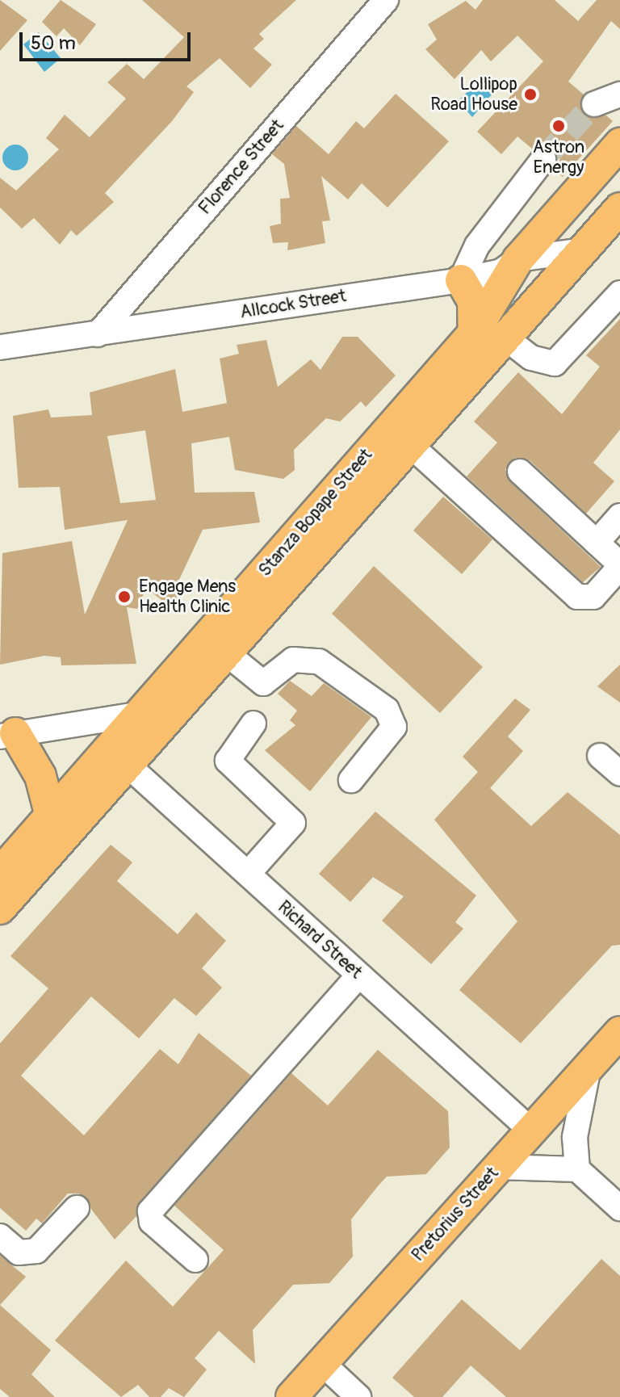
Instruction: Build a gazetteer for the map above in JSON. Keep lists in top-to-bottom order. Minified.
{"streets":{"main road":["Stanza Bopape Street","Pretorius Street"],"street":["Florence Street","Allcock Street","Richard Street"]},"crossings":[["Florence Street","Allcock Street"],["Allcock Street","Stanza Bopape Street"],["Stanza Bopape Street","Richard Street"],["Richard Street","Pretorius Street"]],"places":["Lollipop Road House","Astron Energy","Engage Mens Health Clinic"],"scale_bar":"50 m"}
